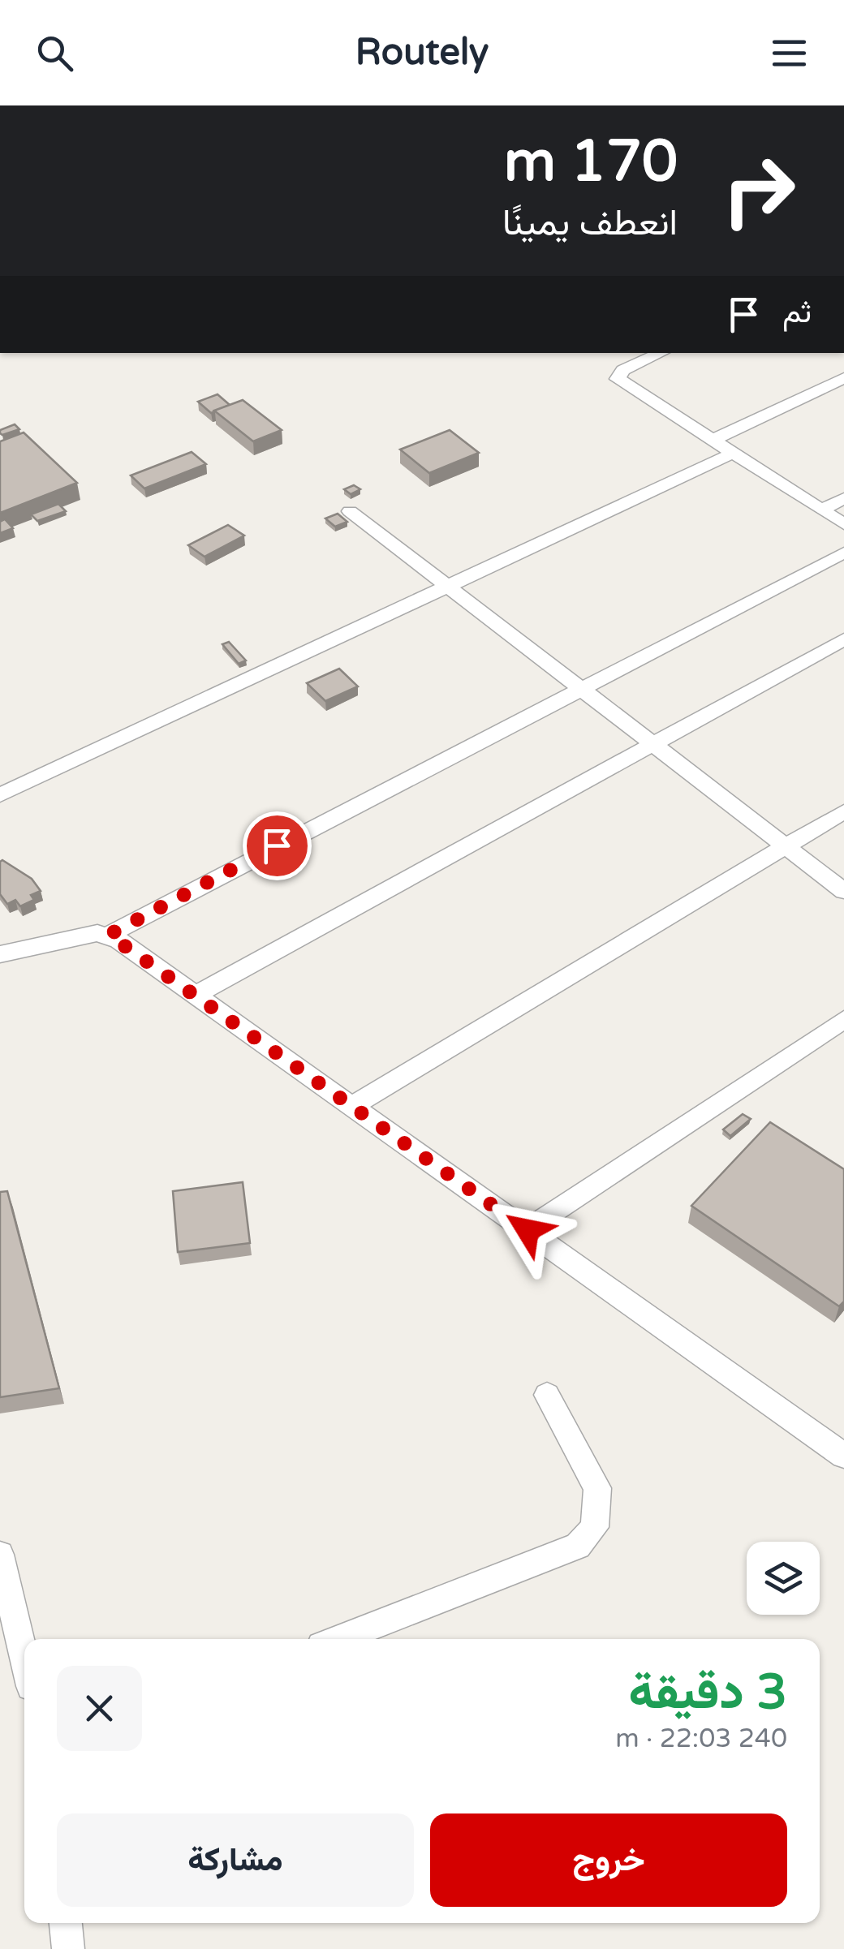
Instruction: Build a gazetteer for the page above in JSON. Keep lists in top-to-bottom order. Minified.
{"page":{"header":"Routely","turn":["170 m","انعطف يمينًا"],"then":"ثم","heading":["3 دقيقة","240 m · 22:03"],"buttons":["خروج","مشاركة"]}}
